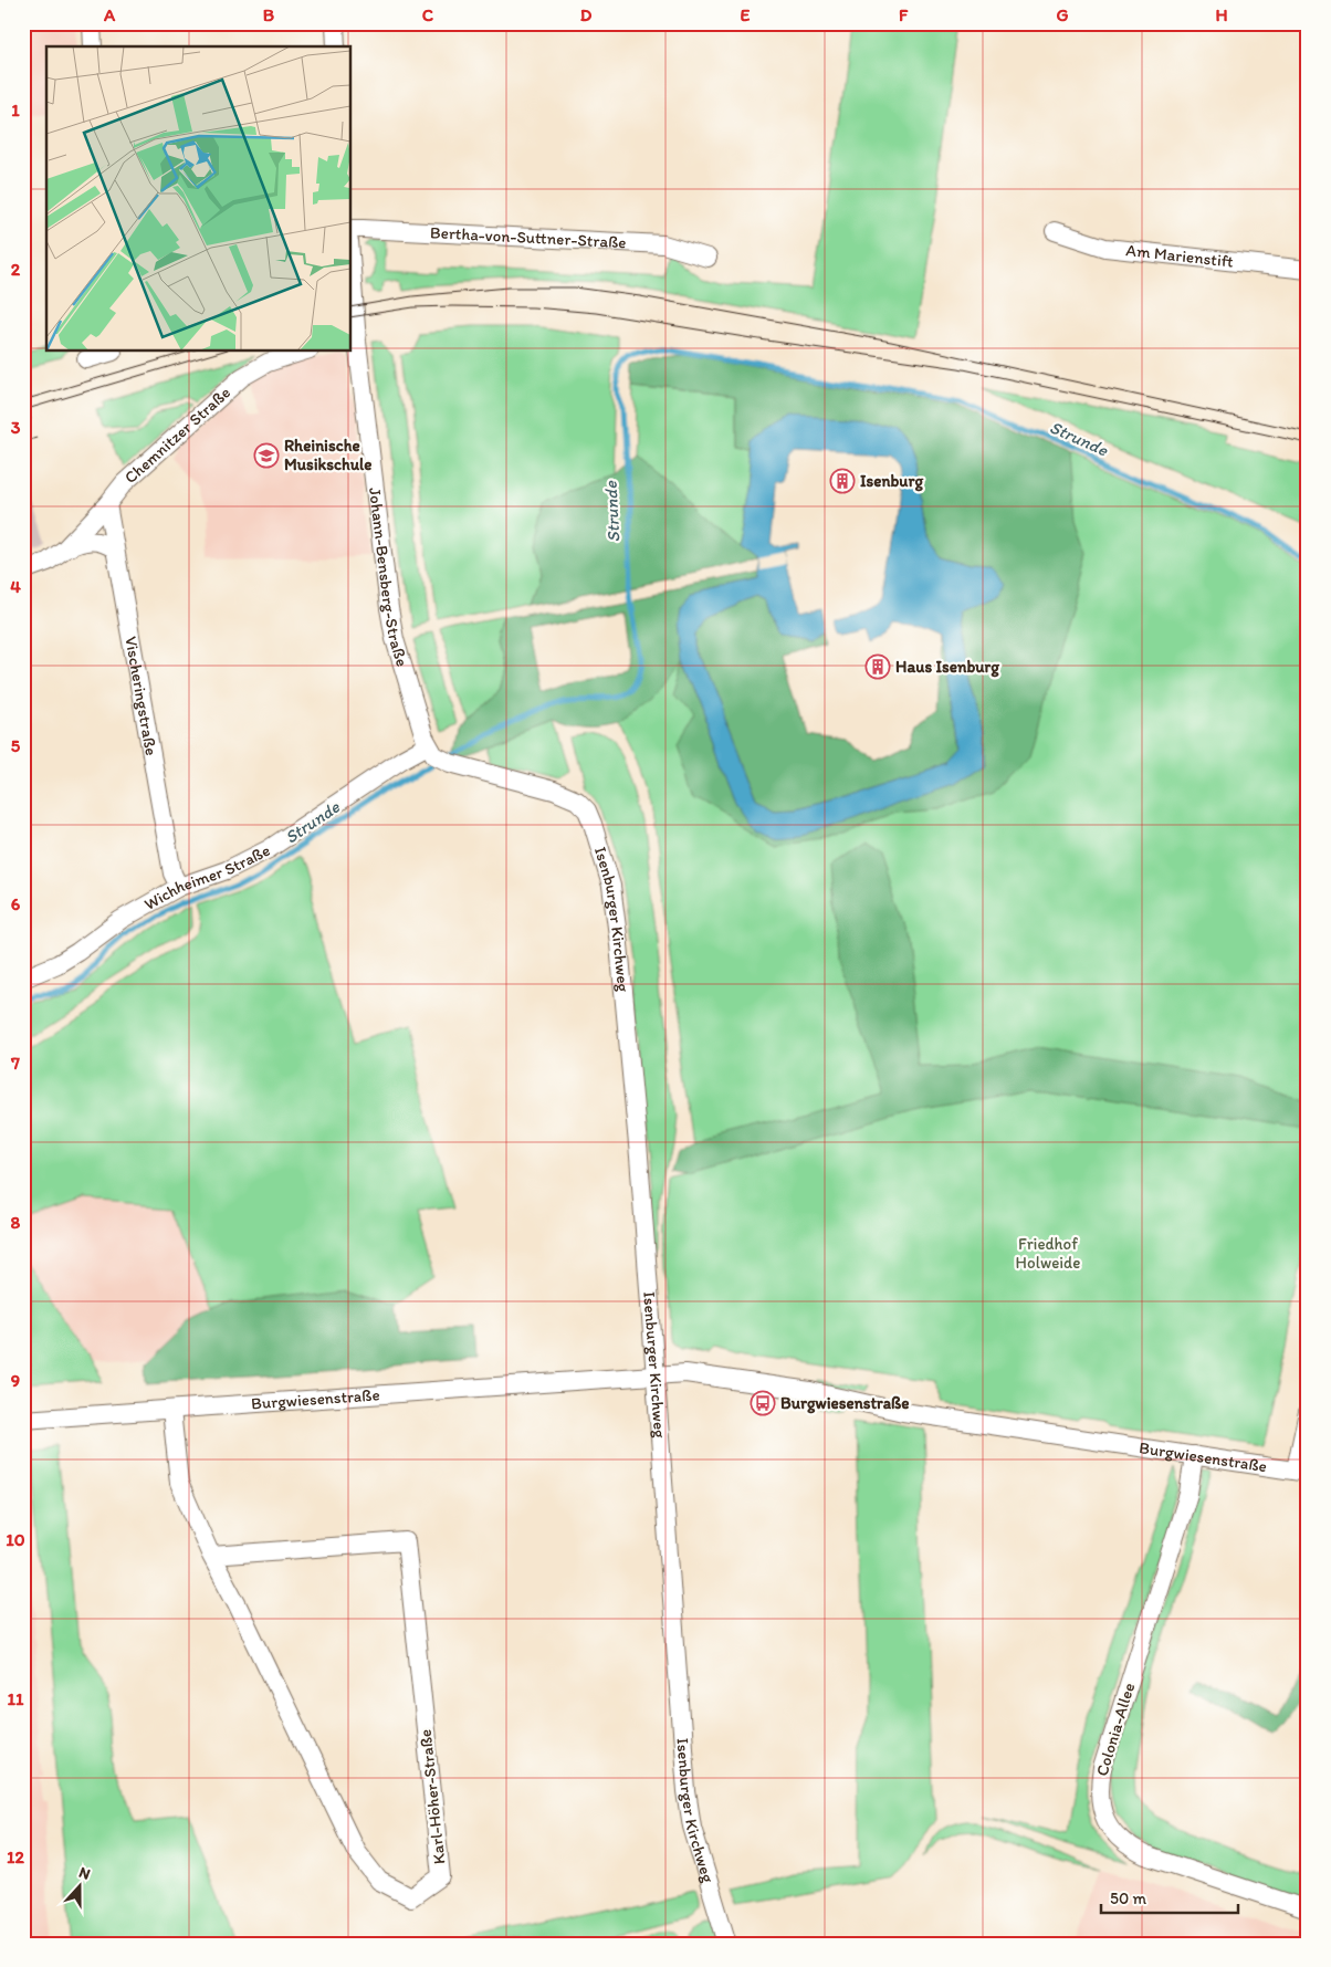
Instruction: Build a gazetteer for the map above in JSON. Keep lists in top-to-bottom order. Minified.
{"streets":{"street":["Bertha-von-Suttner-Straße","Am Marienstift","Chemnitzer Straße","Johann-Bensberg-Straße","Vischeringstraße","Wichheimer Straße","Isenburger Kirchweg","Burgwiesenstraße","Colonia-Allee","Karl-Höher-Straße"]},"crossings":[["Chemnitzer Straße","Vischeringstraße"],["Johann-Bensberg-Straße","Wichheimer Straße"],["Johann-Bensberg-Straße","Isenburger Kirchweg"],["Vischeringstraße","Wichheimer Straße"],["Wichheimer Straße","Isenburger Kirchweg"],["Isenburger Kirchweg","Burgwiesenstraße"],["Burgwiesenstraße","Colonia-Allee"],["Burgwiesenstraße","Karl-Höher-Straße"]],"water":["Strunde"],"parks":["Friedhof Holweide"],"places":{"school or university":["Rheinische Musikschule"],"building":["Isenburg","Haus Isenburg"],"bus stop":["Burgwiesenstraße"]},"scale_bar":"50 m","north":"top","grid":{"columns":["A","B","C","D","E","F","G","H"],"rows":["1","2","3","4","5","6","7","8","9","10","11","12"]}}
